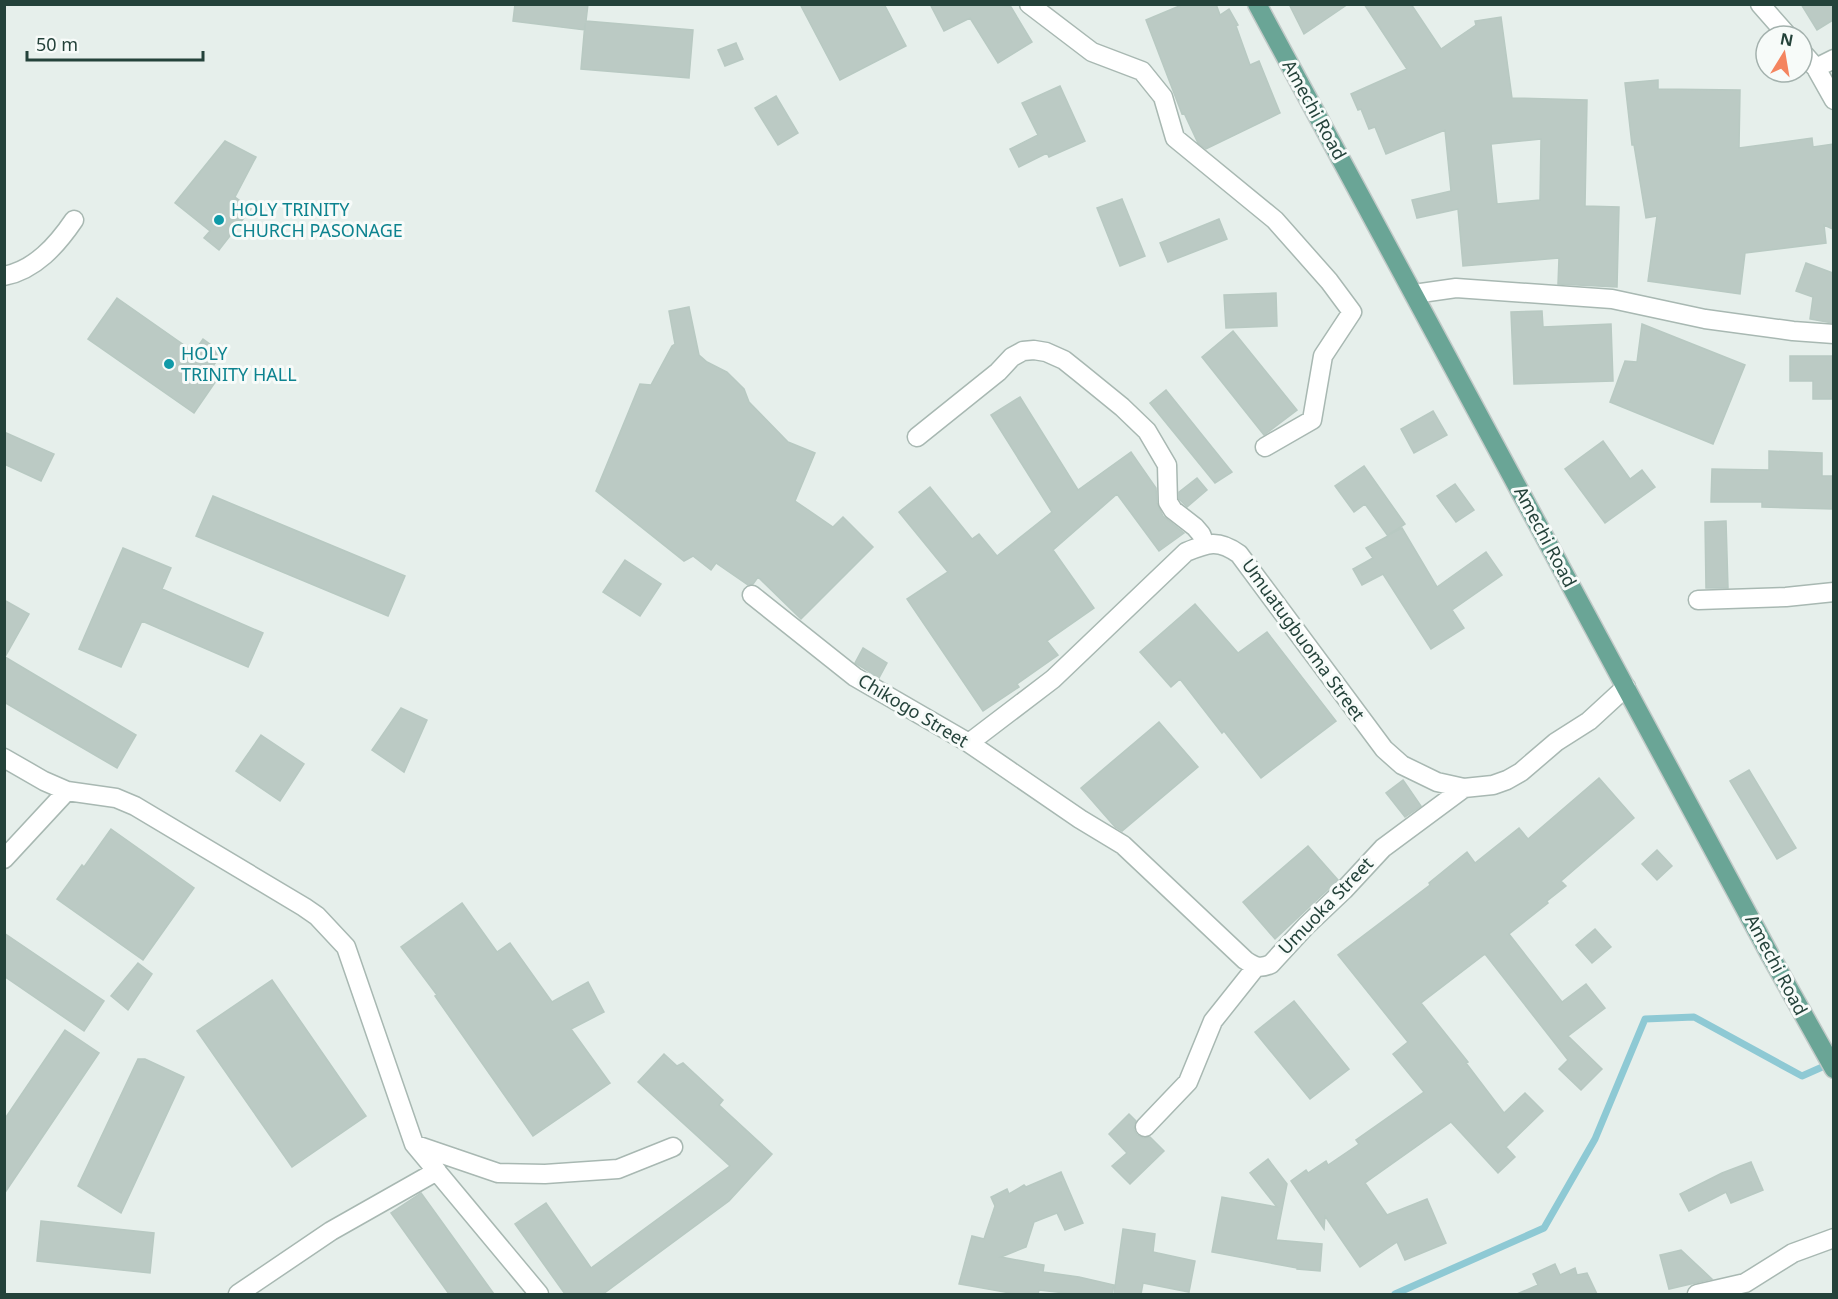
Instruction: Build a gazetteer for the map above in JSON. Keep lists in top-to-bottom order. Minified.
{"streets":{"main road":["Amechi Road"],"street":["Umuatugbuoma Street","Chikogo Street","Umuoka Street"]},"crossings":[["Amechi Road","Umuatugbuoma Street"],["Umuatugbuoma Street","Umuoka Street"],["Chikogo Street","Umuoka Street"]],"places":["HOLY TRINITY CHURCH PASONAGE","HOLY TRINITY HALL"],"scale_bar":"50 m","north":"top"}
